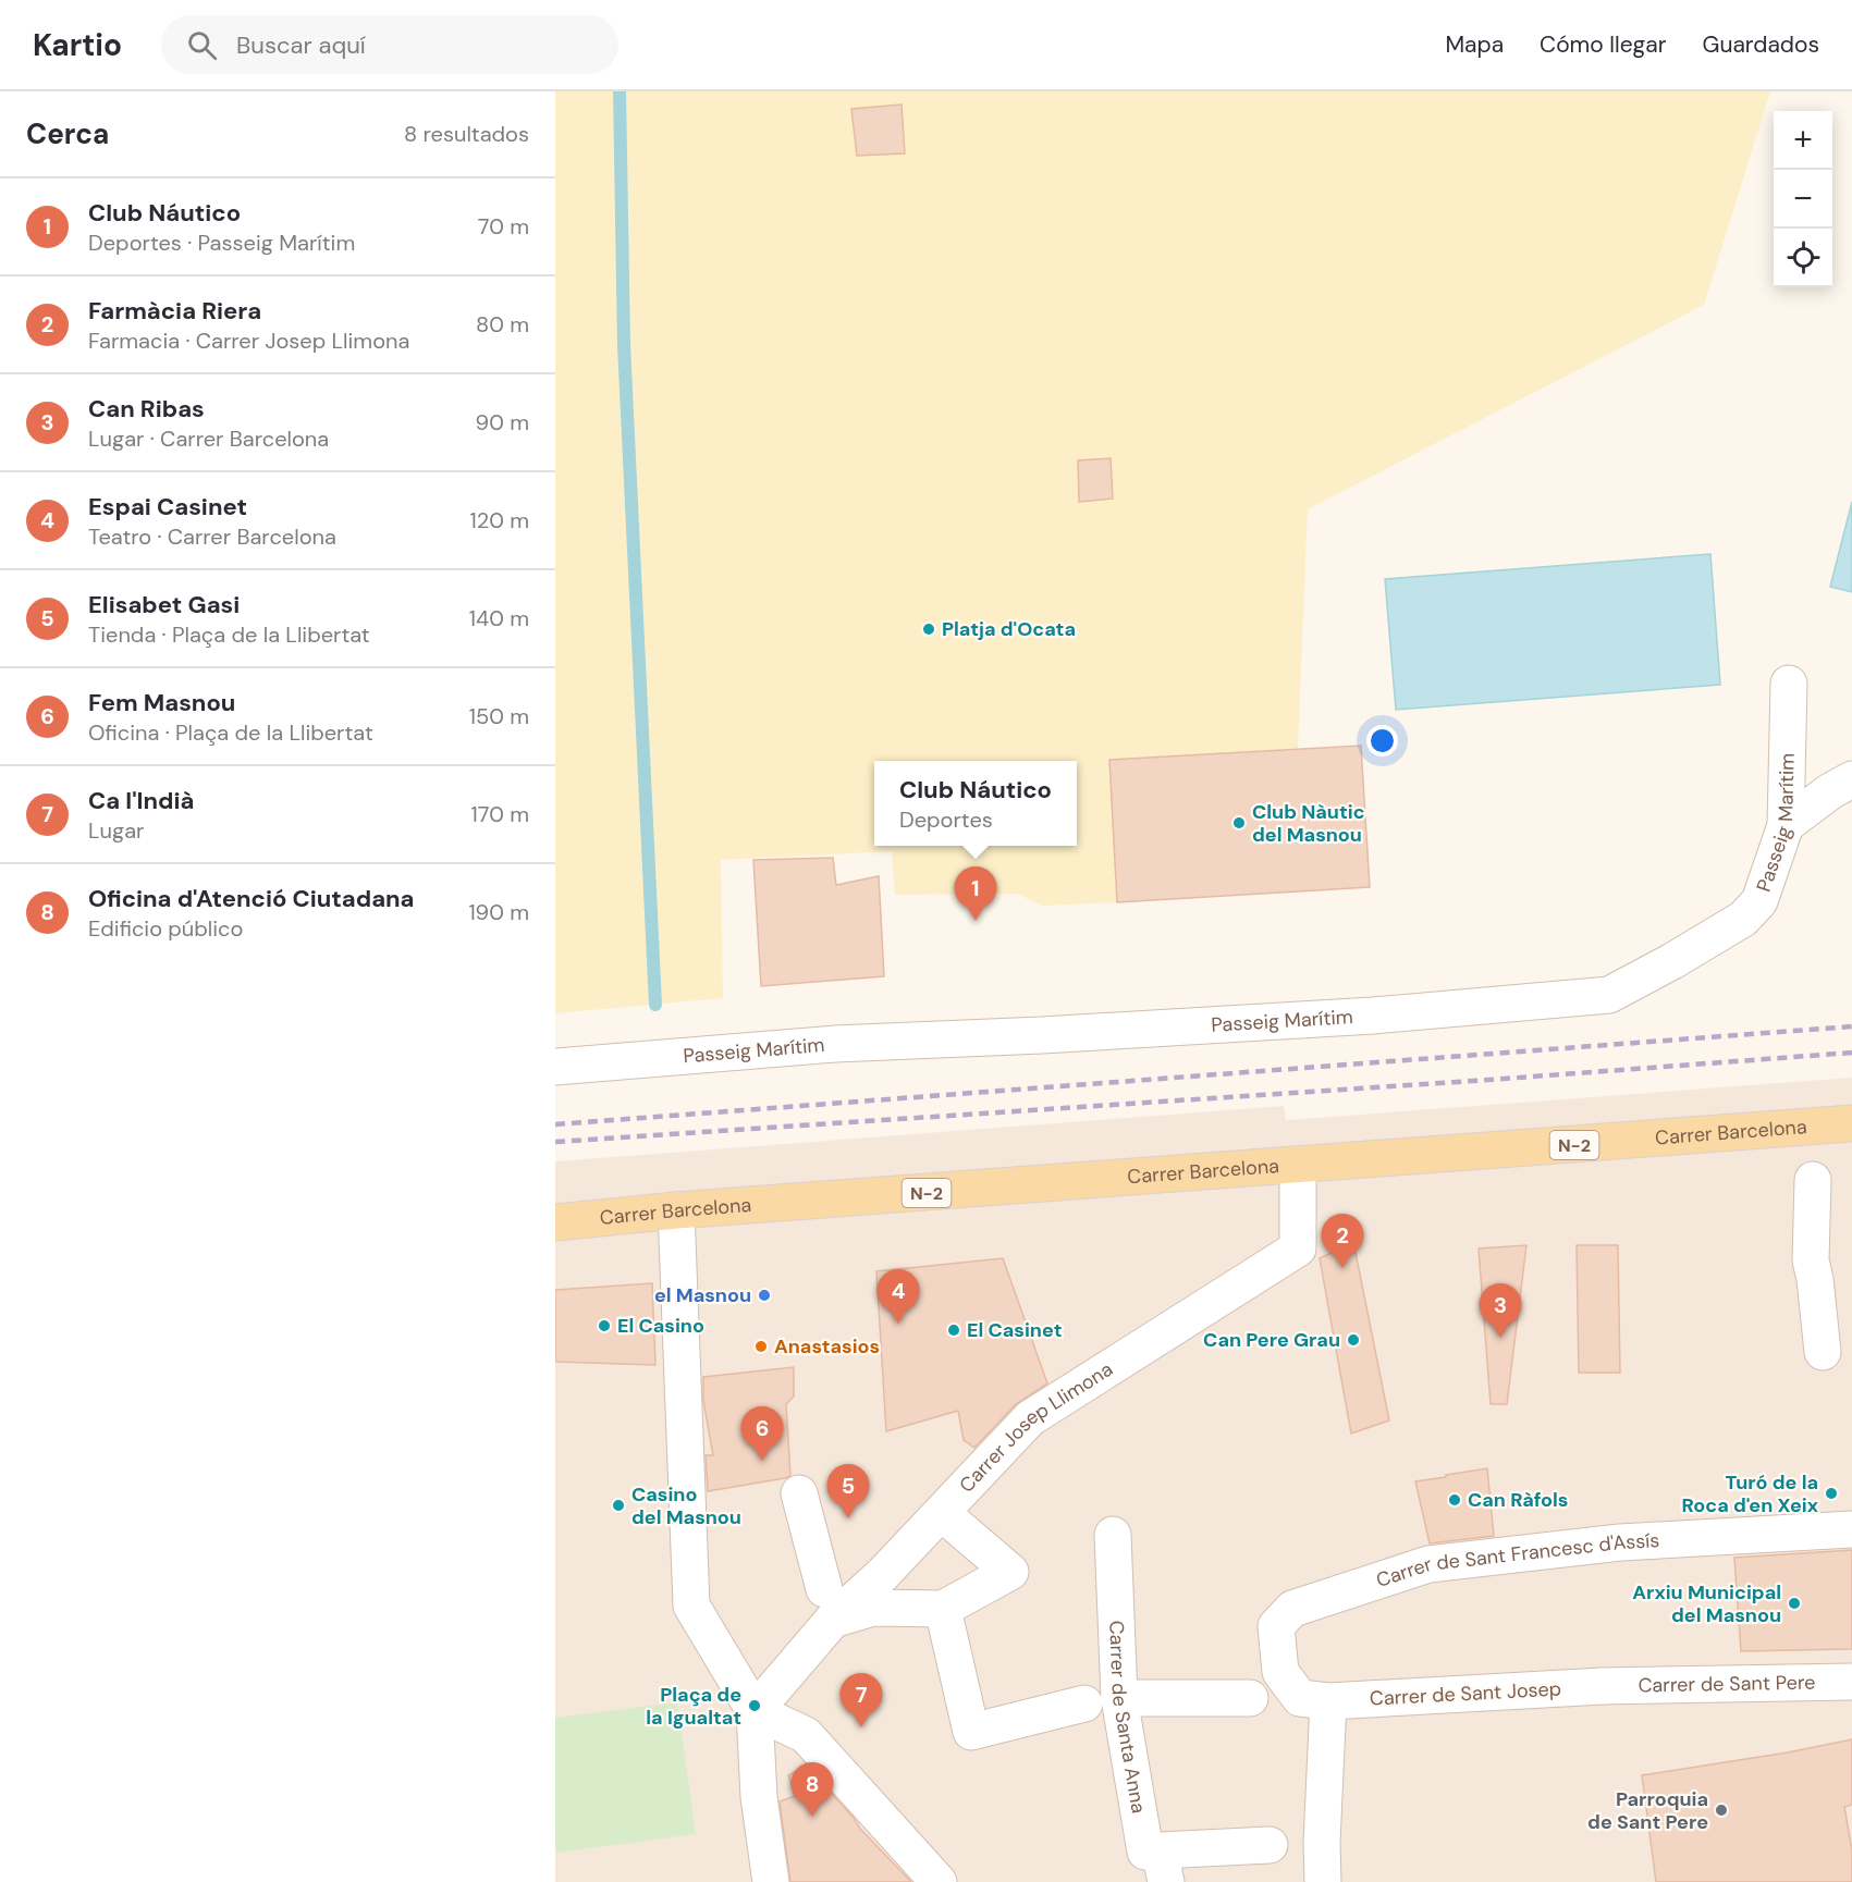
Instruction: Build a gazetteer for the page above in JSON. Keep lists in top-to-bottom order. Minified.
{"streets":{"main road":["Carrer Barcelona","N-2"],"street":["Passeig Marítim","Carrer Josep Llimona","Carrer de Sant Francesc d'Assís","Carrer de Sant Pere","Carrer de Sant Josep","Carrer de Santa Anna"]},"crossings":[["Carrer Barcelona","Carrer Josep Llimona"],["Carrer de Sant Francesc d'Assís","Carrer de Sant Josep"],["Carrer de Sant Pere","Carrer de Sant Josep"]],"places":["Platja d'Ocata","Club Nàutic del Masnou","el Masnou","El Casino","El Casinet","Can Pere Grau","Anastasios","Turó de la Roca d'en Xeix","Can Ràfols","Casino del Masnou","Arxiu Municipal del Masnou","Plaça de la Igualtat","Parroquia de Sant Pere"],"page":{"header":"Kartio","search":"Buscar aquí","nav":["Mapa","Cómo llegar","Guardados"],"heading":["Cerca","8 resultados"],"map_buttons":["+","−"],"list":[{"mark":"1","name":"Club Náutico","note":"Deportes · Passeig Marítim","value":"70 m"},{"mark":"2","name":"Farmàcia Riera","note":"Farmacia · Carrer Josep Llimona","value":"80 m"},{"mark":"3","name":"Can Ribas","note":"Lugar · Carrer Barcelona","value":"90 m"},{"mark":"4","name":"Espai Casinet","note":"Teatro · Carrer Barcelona","value":"120 m"},{"mark":"5","name":"Elisabet Gasi","note":"Tienda · Plaça de la Llibertat","value":"140 m"},{"mark":"6","name":"Fem Masnou","note":"Oficina · Plaça de la Llibertat","value":"150 m"},{"mark":"7","name":"Ca l'Indià","note":"Lugar","value":"170 m"},{"mark":"8","name":"Oficina d'Atenció Ciutadana","note":"Edificio público","value":"190 m"}],"popup":["Club Náutico","Deportes"],"pins":["1","2","4","3","6","5","7","8"]}}
